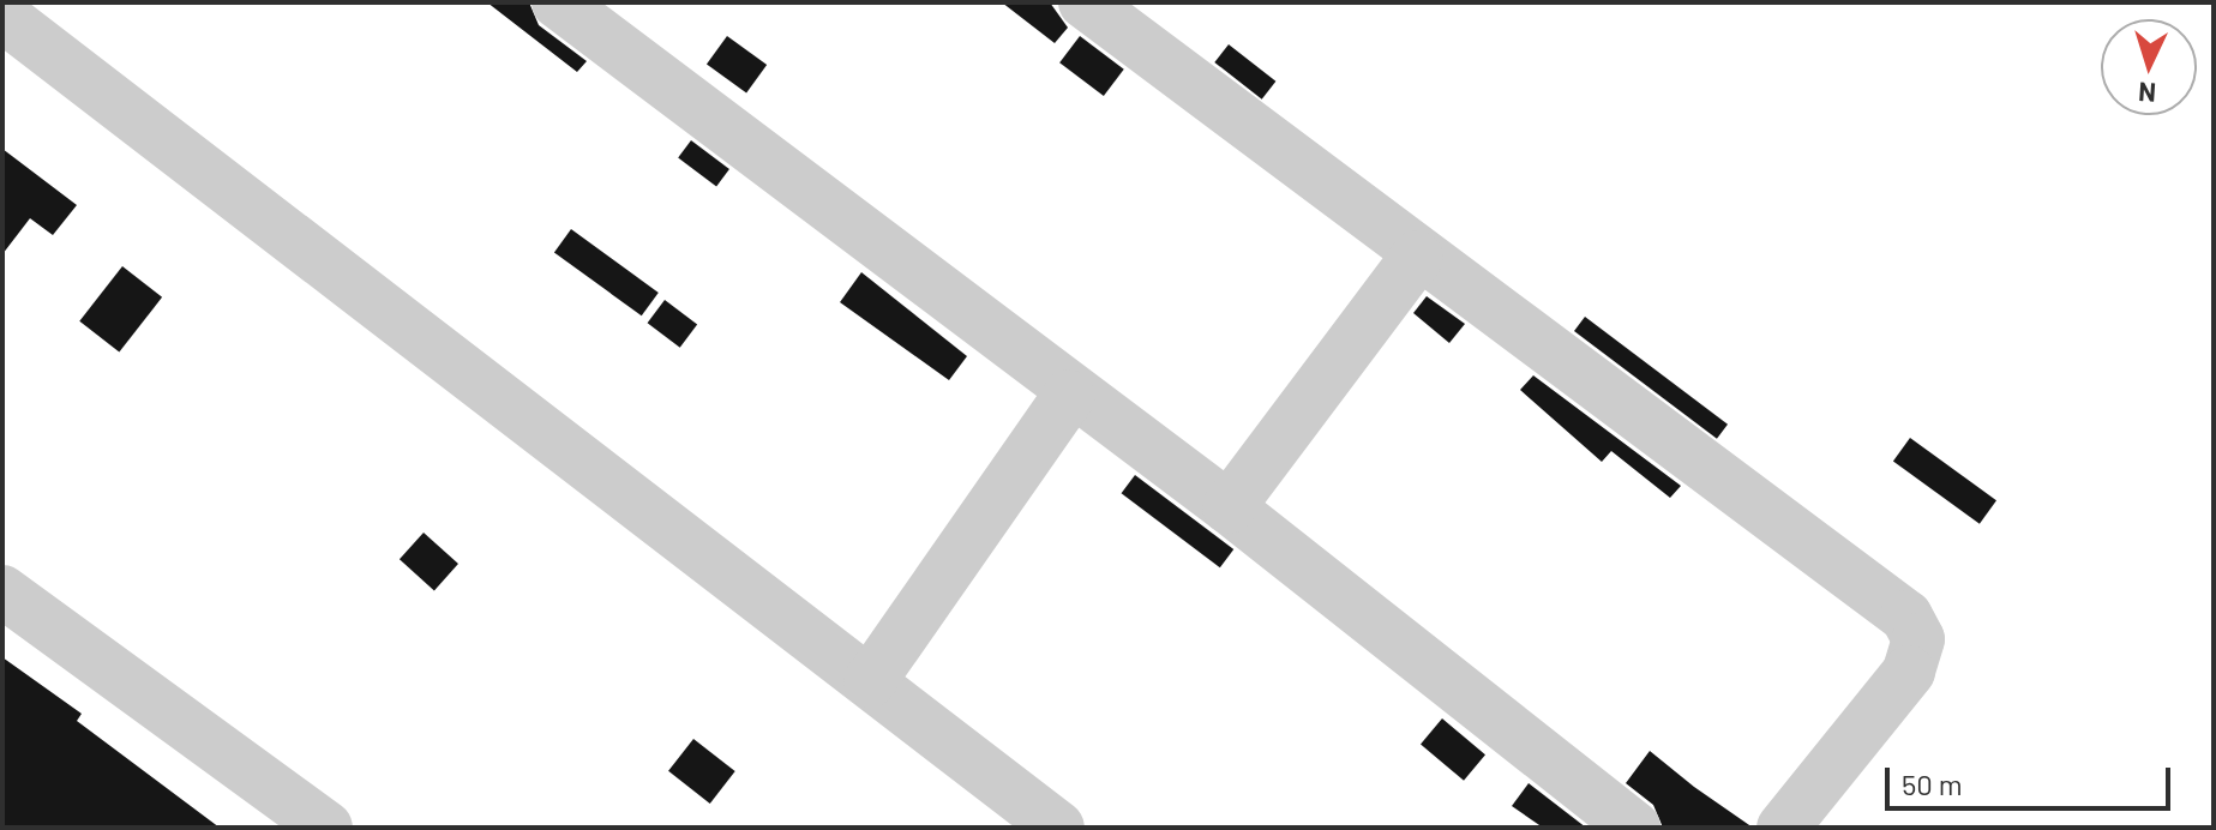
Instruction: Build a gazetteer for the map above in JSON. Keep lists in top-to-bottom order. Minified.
{"scale_bar":"50 m","north":"bottom"}
